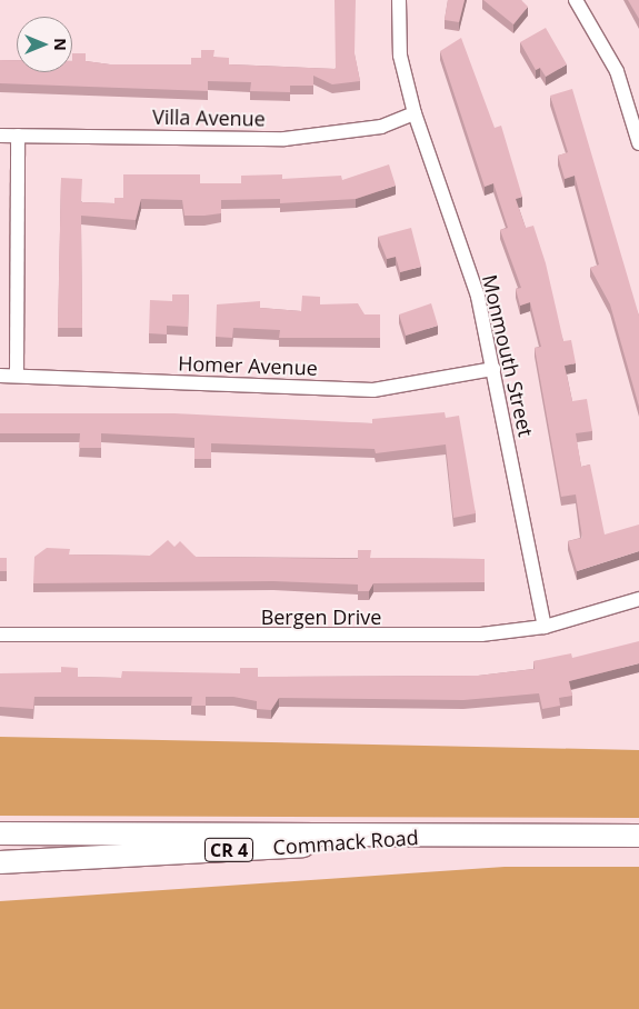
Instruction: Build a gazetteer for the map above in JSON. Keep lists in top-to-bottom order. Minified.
{"streets":{"main road":["Commack Road","CR 4"],"street":["Villa Avenue","Monmouth Street","Homer Avenue","Bergen Drive"]},"crossings":[["Villa Avenue","Monmouth Street"],["Monmouth Street","Homer Avenue"],["Monmouth Street","Bergen Drive"]],"north":"right"}
